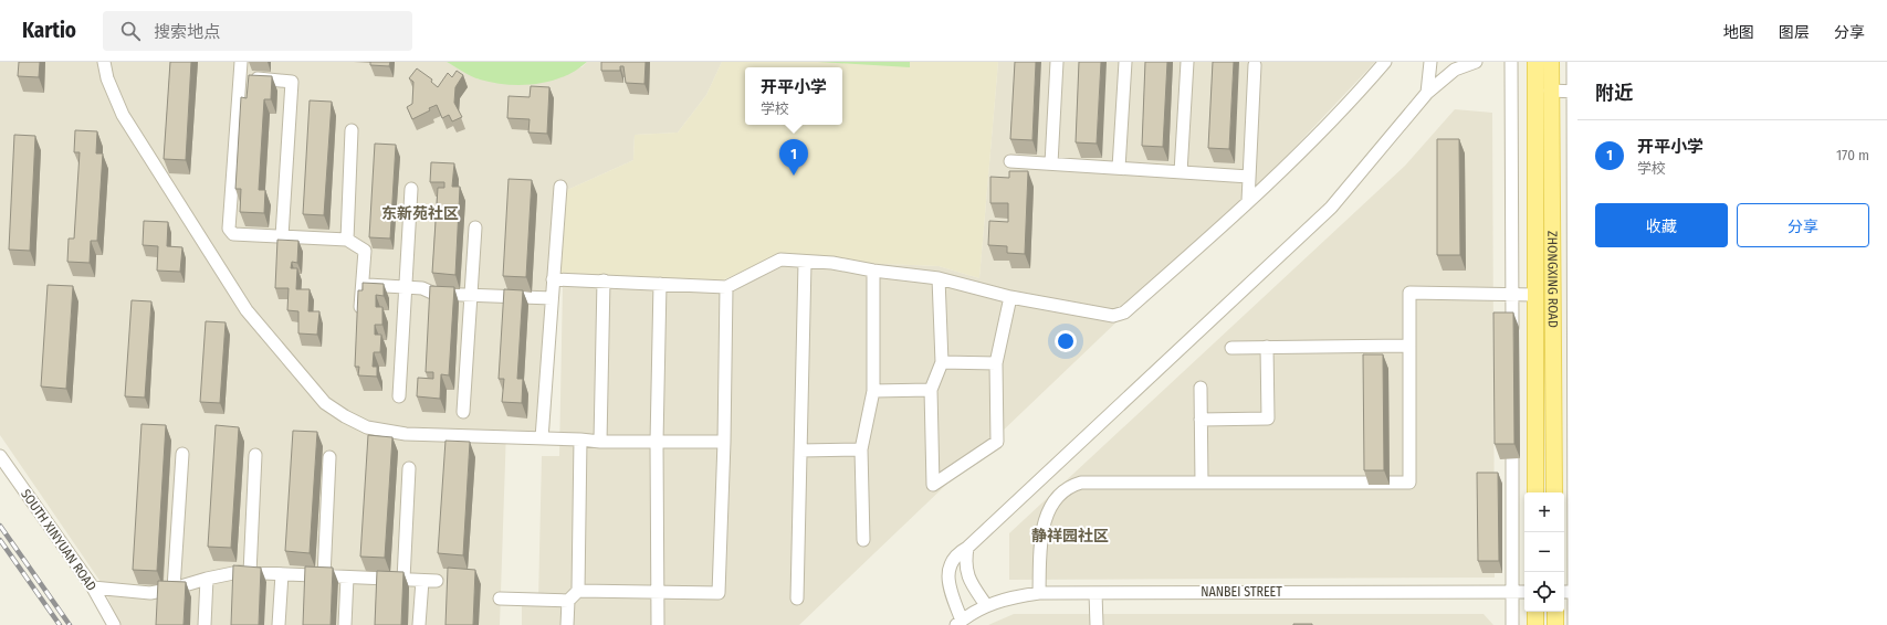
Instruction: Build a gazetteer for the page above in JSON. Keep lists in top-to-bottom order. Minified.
{"streets":{"main road":["ZHONGXING ROAD"],"street":["SOUTH XINYUAN ROAD","NANBEI STREET"]},"districts":["东新苑社区","静祥园社区"],"page":{"header":"Kartio","search":"搜索地点","nav":["地图","图层","分享"],"heading":"附近","popup":["开平小学","学校"],"list":[{"mark":"1","name":"开平小学","note":"学校","value":"170 m"}],"pins":"1","buttons":["收藏","分享"],"map_buttons":["+","−"]}}
